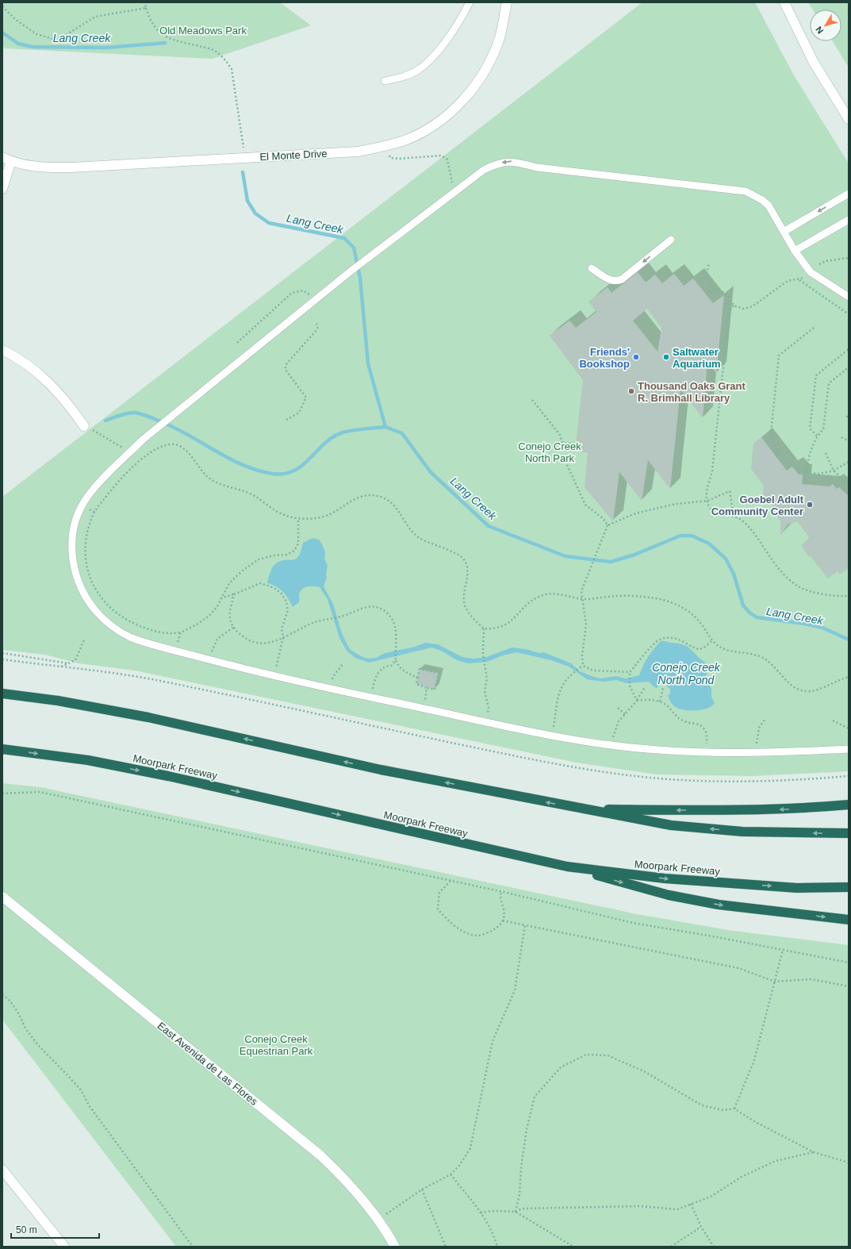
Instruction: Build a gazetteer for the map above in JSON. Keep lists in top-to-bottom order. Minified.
{"streets":{"highway":["Moorpark Freeway"],"street":["El Monte Drive","East Avenida de Las Flores"]},"water":["Lang Creek","Conejo Creek North Pond"],"parks":["Old Meadows Park","Conejo Creek North Park","Conejo Creek Equestrian Park"],"places":["Friends' Bookshop","Saltwater Aquarium","Thousand Oaks Grant R. Brimhall Library","Goebel Adult Community Center"],"scale_bar":"50 m","north":"bottom left"}
